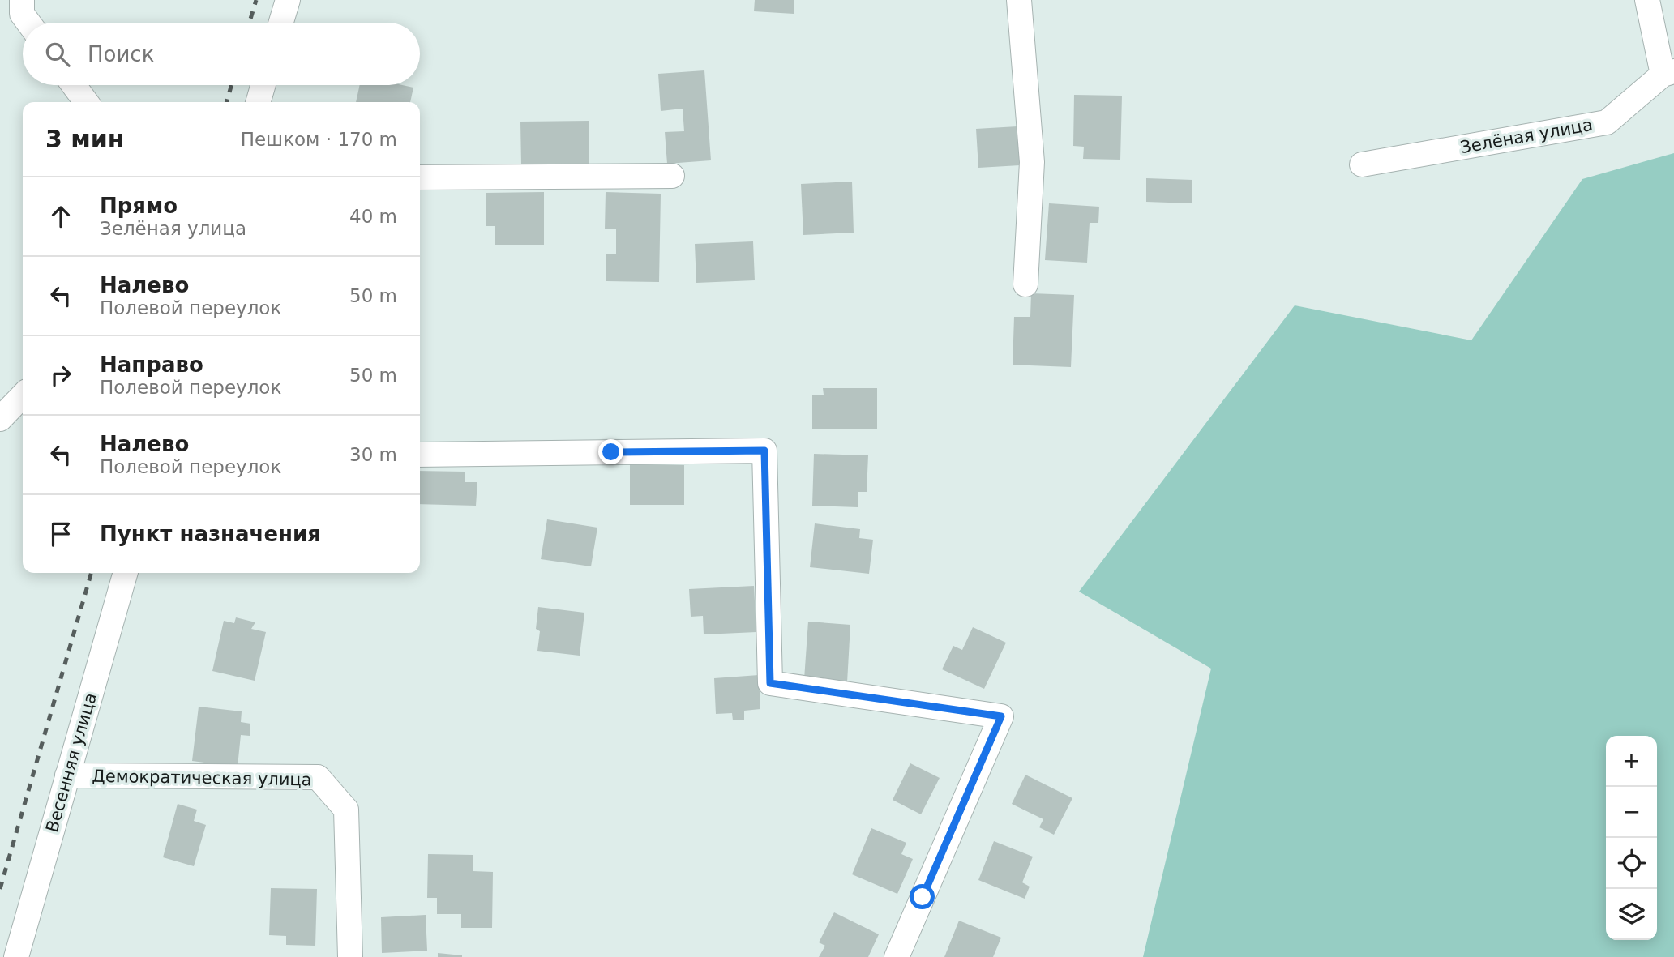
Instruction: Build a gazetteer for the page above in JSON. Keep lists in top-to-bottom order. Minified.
{"streets":{"street":["Зелёная улица","Весенняя улица","Демократическая улица"]},"crossings":[["Весенняя улица","Демократическая улица"]],"page":{"search":"Поиск","heading":["3 мин","Пешком · 170 m"],"list":[["Прямо","Зелёная улица","40 m"],["Налево","Полевой переулок","50 m"],["Направо","Полевой переулок","50 m"],["Налево","Полевой переулок","30 m"],"Пункт назначения"],"map_buttons":["+","−"]}}
